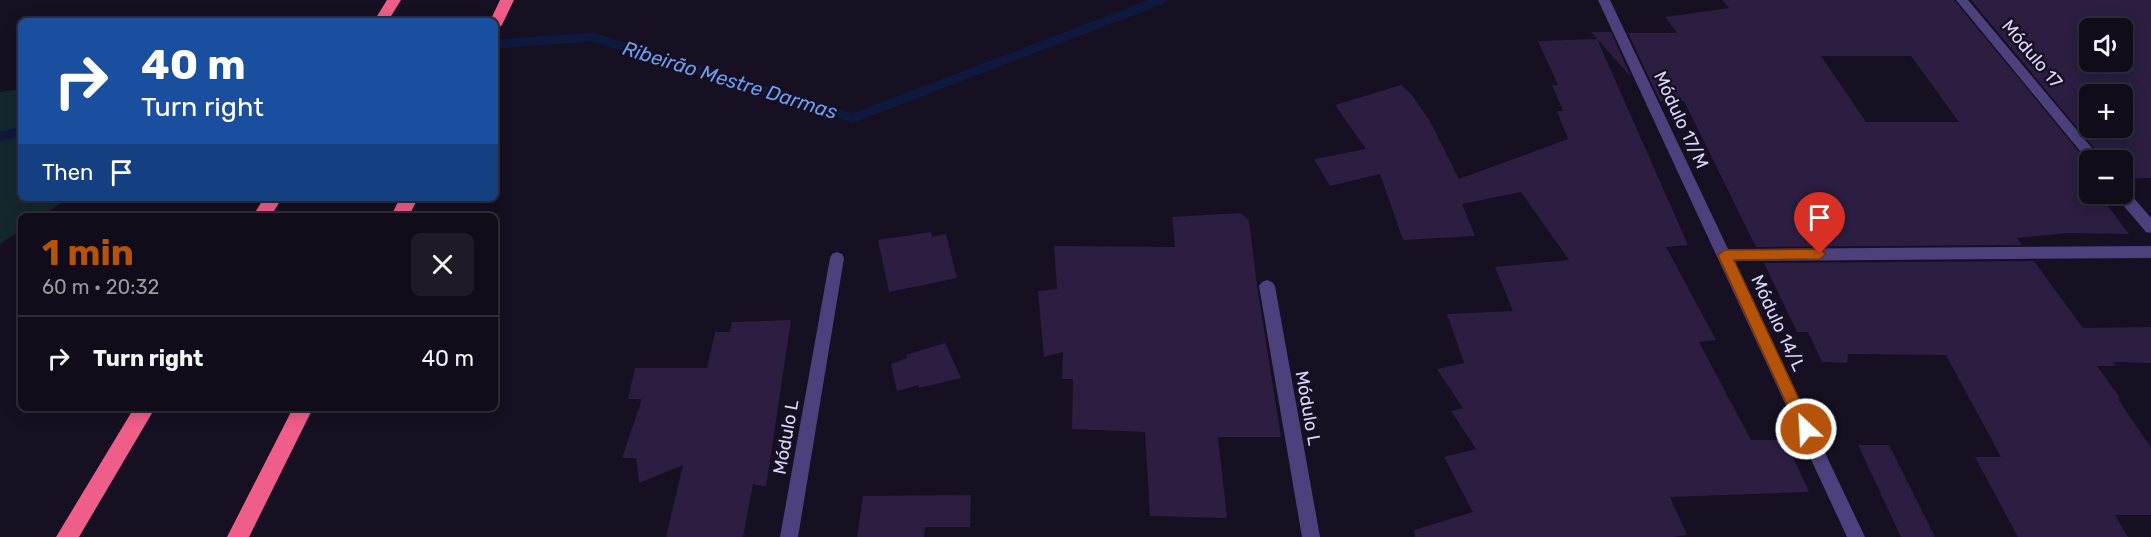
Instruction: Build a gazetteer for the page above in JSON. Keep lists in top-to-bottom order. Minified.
{"streets":{"street":["Módulo 17","Módulo 17/M","Módulo 14/L","Módulo L"]},"crossings":[["Módulo 17/M","Módulo 14/L"]],"water":["Ribeirão Mestre Darmas"],"page":{"map_buttons":["+","−"],"turn":["40 m","Turn right"],"then":"Then","heading":["1 min","60 m · 20:32"],"list":[{"name":"Turn right","value":"40 m"}]}}
